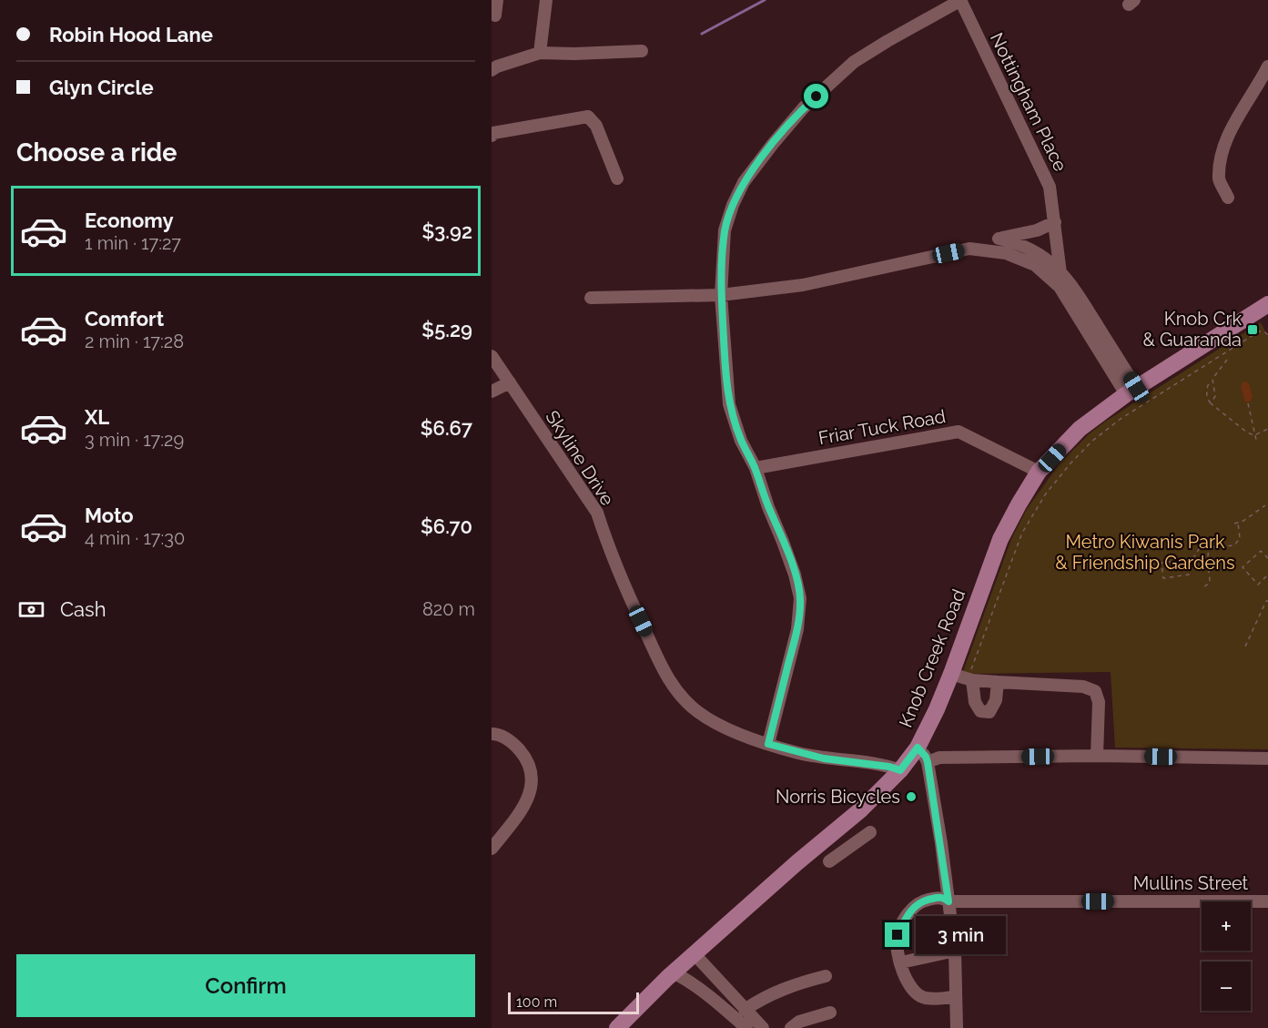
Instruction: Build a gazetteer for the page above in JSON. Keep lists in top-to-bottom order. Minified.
{"streets":{"main road":["Knob Creek Road"],"street":["Nottingham Place","Friar Tuck Road","Skyline Drive","Mullins Street"]},"crossings":[["Friar Tuck Road","Knob Creek Road"],["Skyline Drive","Knob Creek Road"]],"parks":["Metro Kiwanis Park & Friendship Gardens"],"places":{"transit":["Knob Crk & Guaranda"],"other":["Norris Bicycles"]},"scale_bar":"100 m","page":{"banner":["Robin Hood Lane","Glyn Circle"],"heading":"Choose a ride","list":[{"name":"Economy","note":"1 min · 17:27","value":"$3.92"},{"name":"Comfort","note":"2 min · 17:28","value":"$5.29"},{"name":"XL","note":"3 min · 17:29","value":"$6.67"},{"name":"Moto","note":"4 min · 17:30","value":"$6.70"}],"pay":["Cash","820 m"],"map_buttons":["+","−"],"bubble":"3 min","buttons":"Confirm","scale":"100 m"}}
